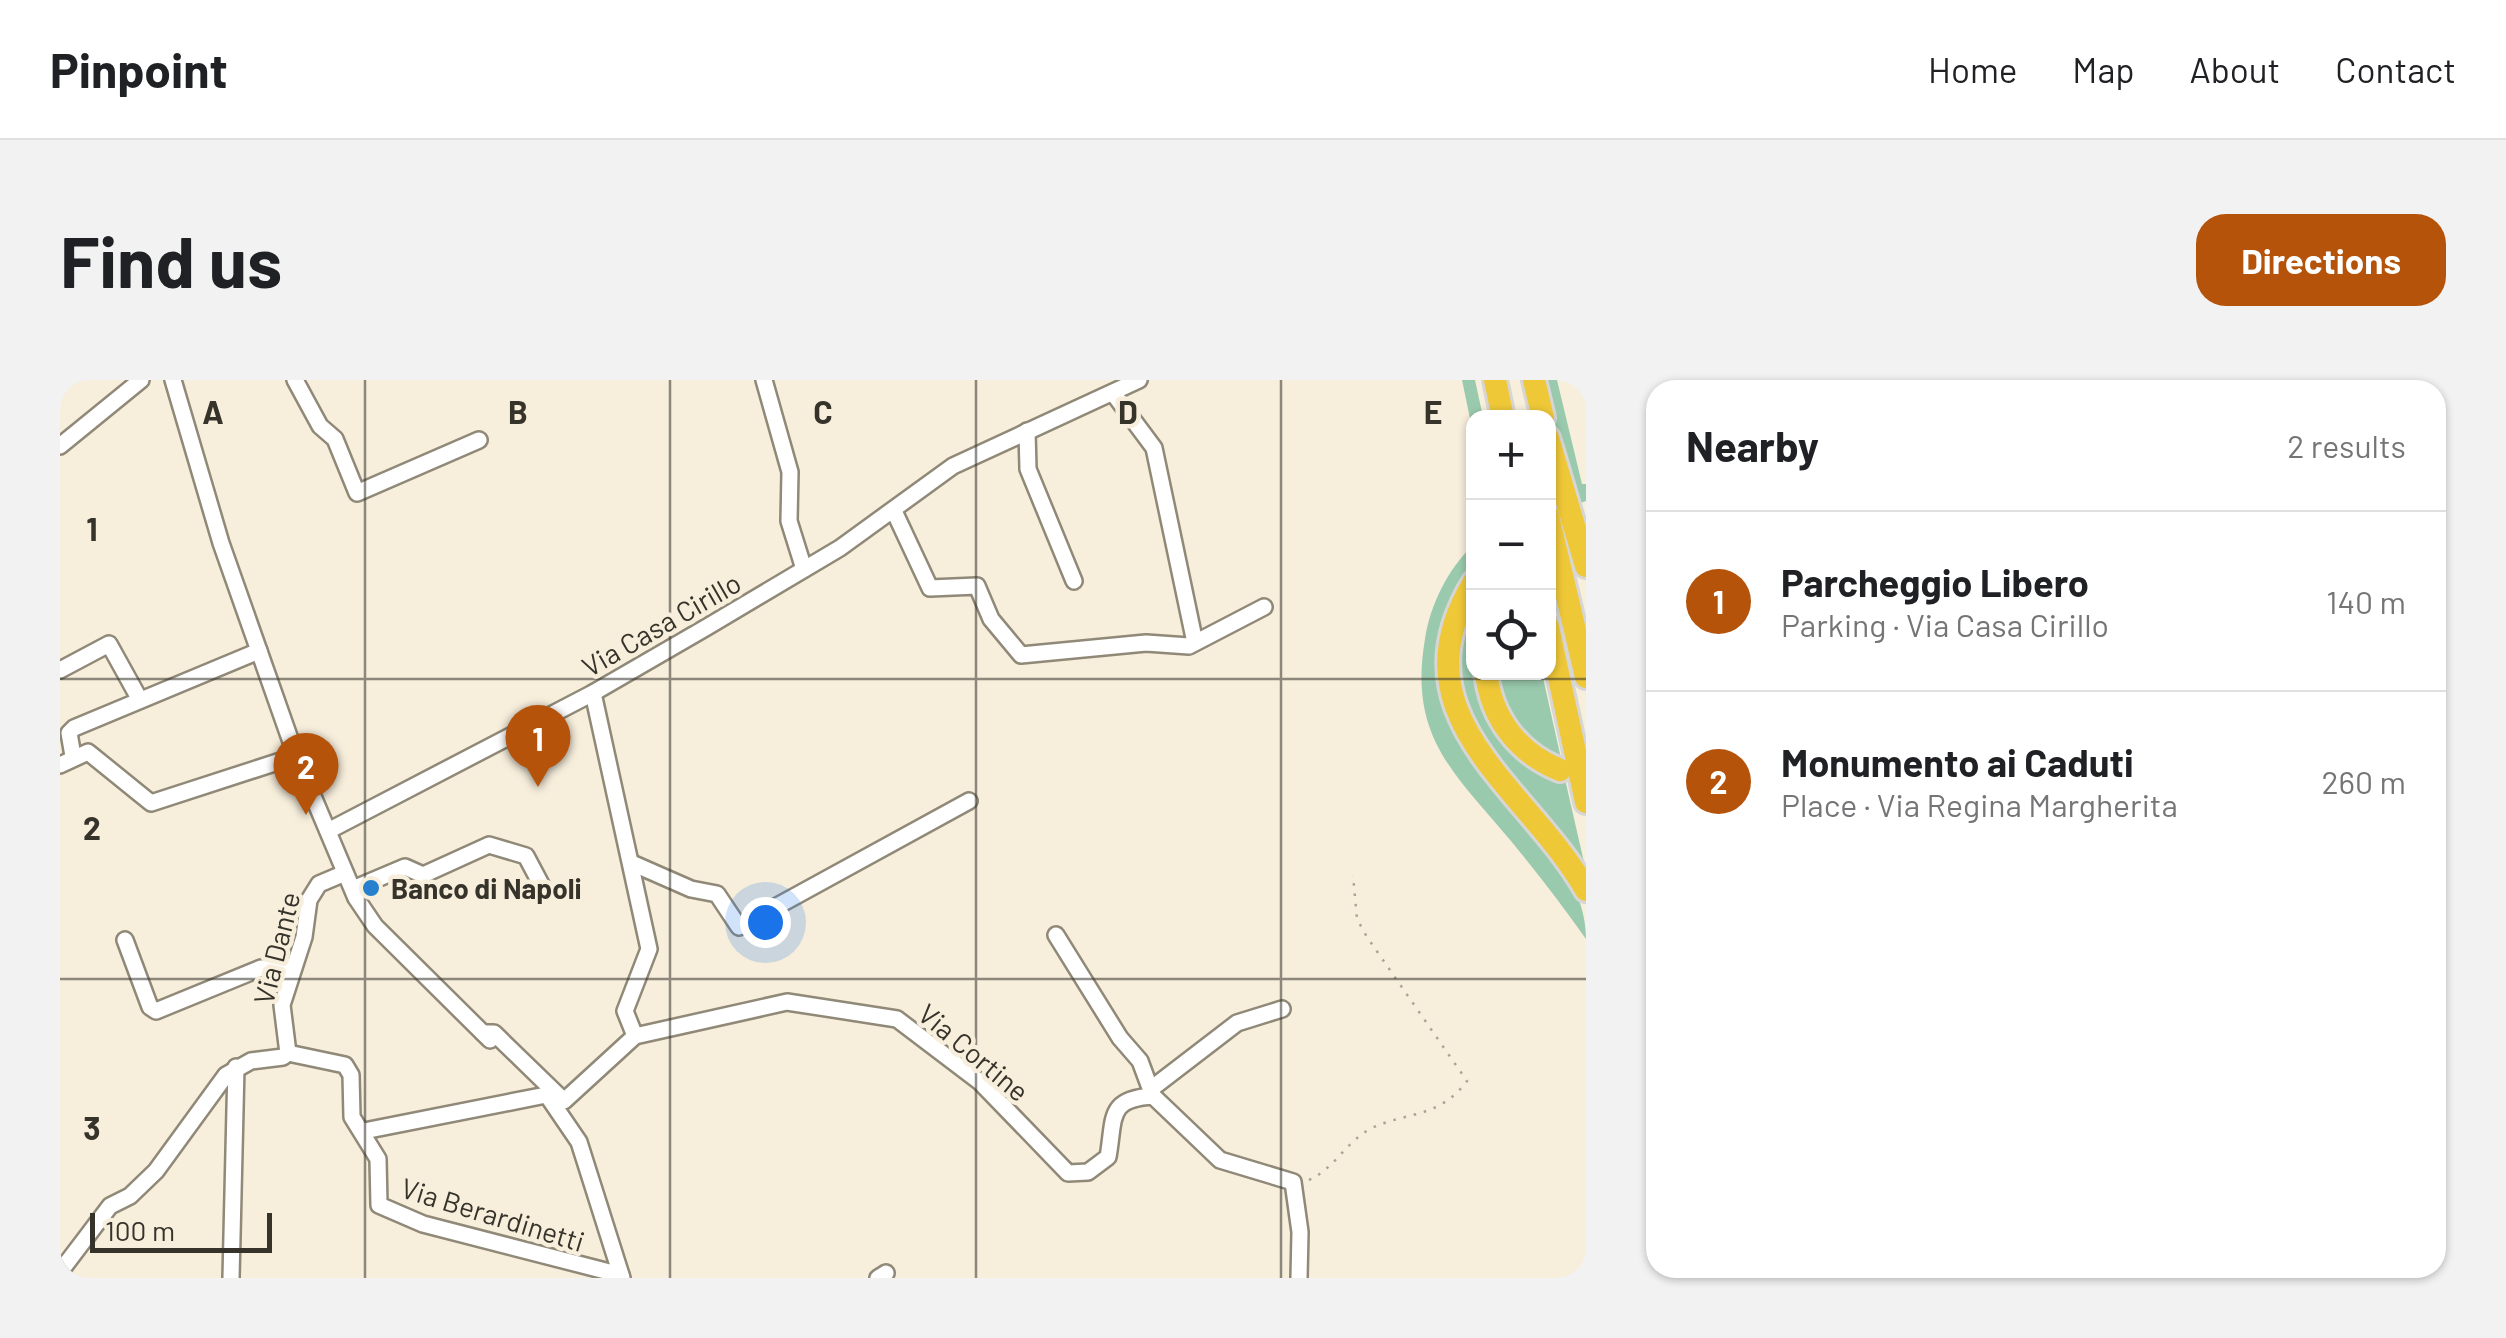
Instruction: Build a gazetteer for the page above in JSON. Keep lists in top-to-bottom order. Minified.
{"streets":{"street":["Via Casa Cirillo","Via Dante","Via Cortine","Via Berardinetti"]},"crossings":[["Via Dante","Via Berardinetti"]],"places":["Banco di Napoli"],"scale_bar":"100 m","page":{"header":"Pinpoint","nav":["Home","Map","About","Contact"],"buttons":"Directions","title":"Find us","heading":["Nearby","2 results"],"map_buttons":["+","−"],"list":[{"mark":"1","name":"Parcheggio Libero","note":"Parking · Via Casa Cirillo","value":"140 m"},{"mark":"2","name":"Monumento ai Caduti","note":"Place · Via Regina Margherita","value":"260 m"}],"pins":["1","2"],"scale":"100 m"},"grid":{"columns":["A","B","C","D","E"],"rows":["1","2","3"]}}
